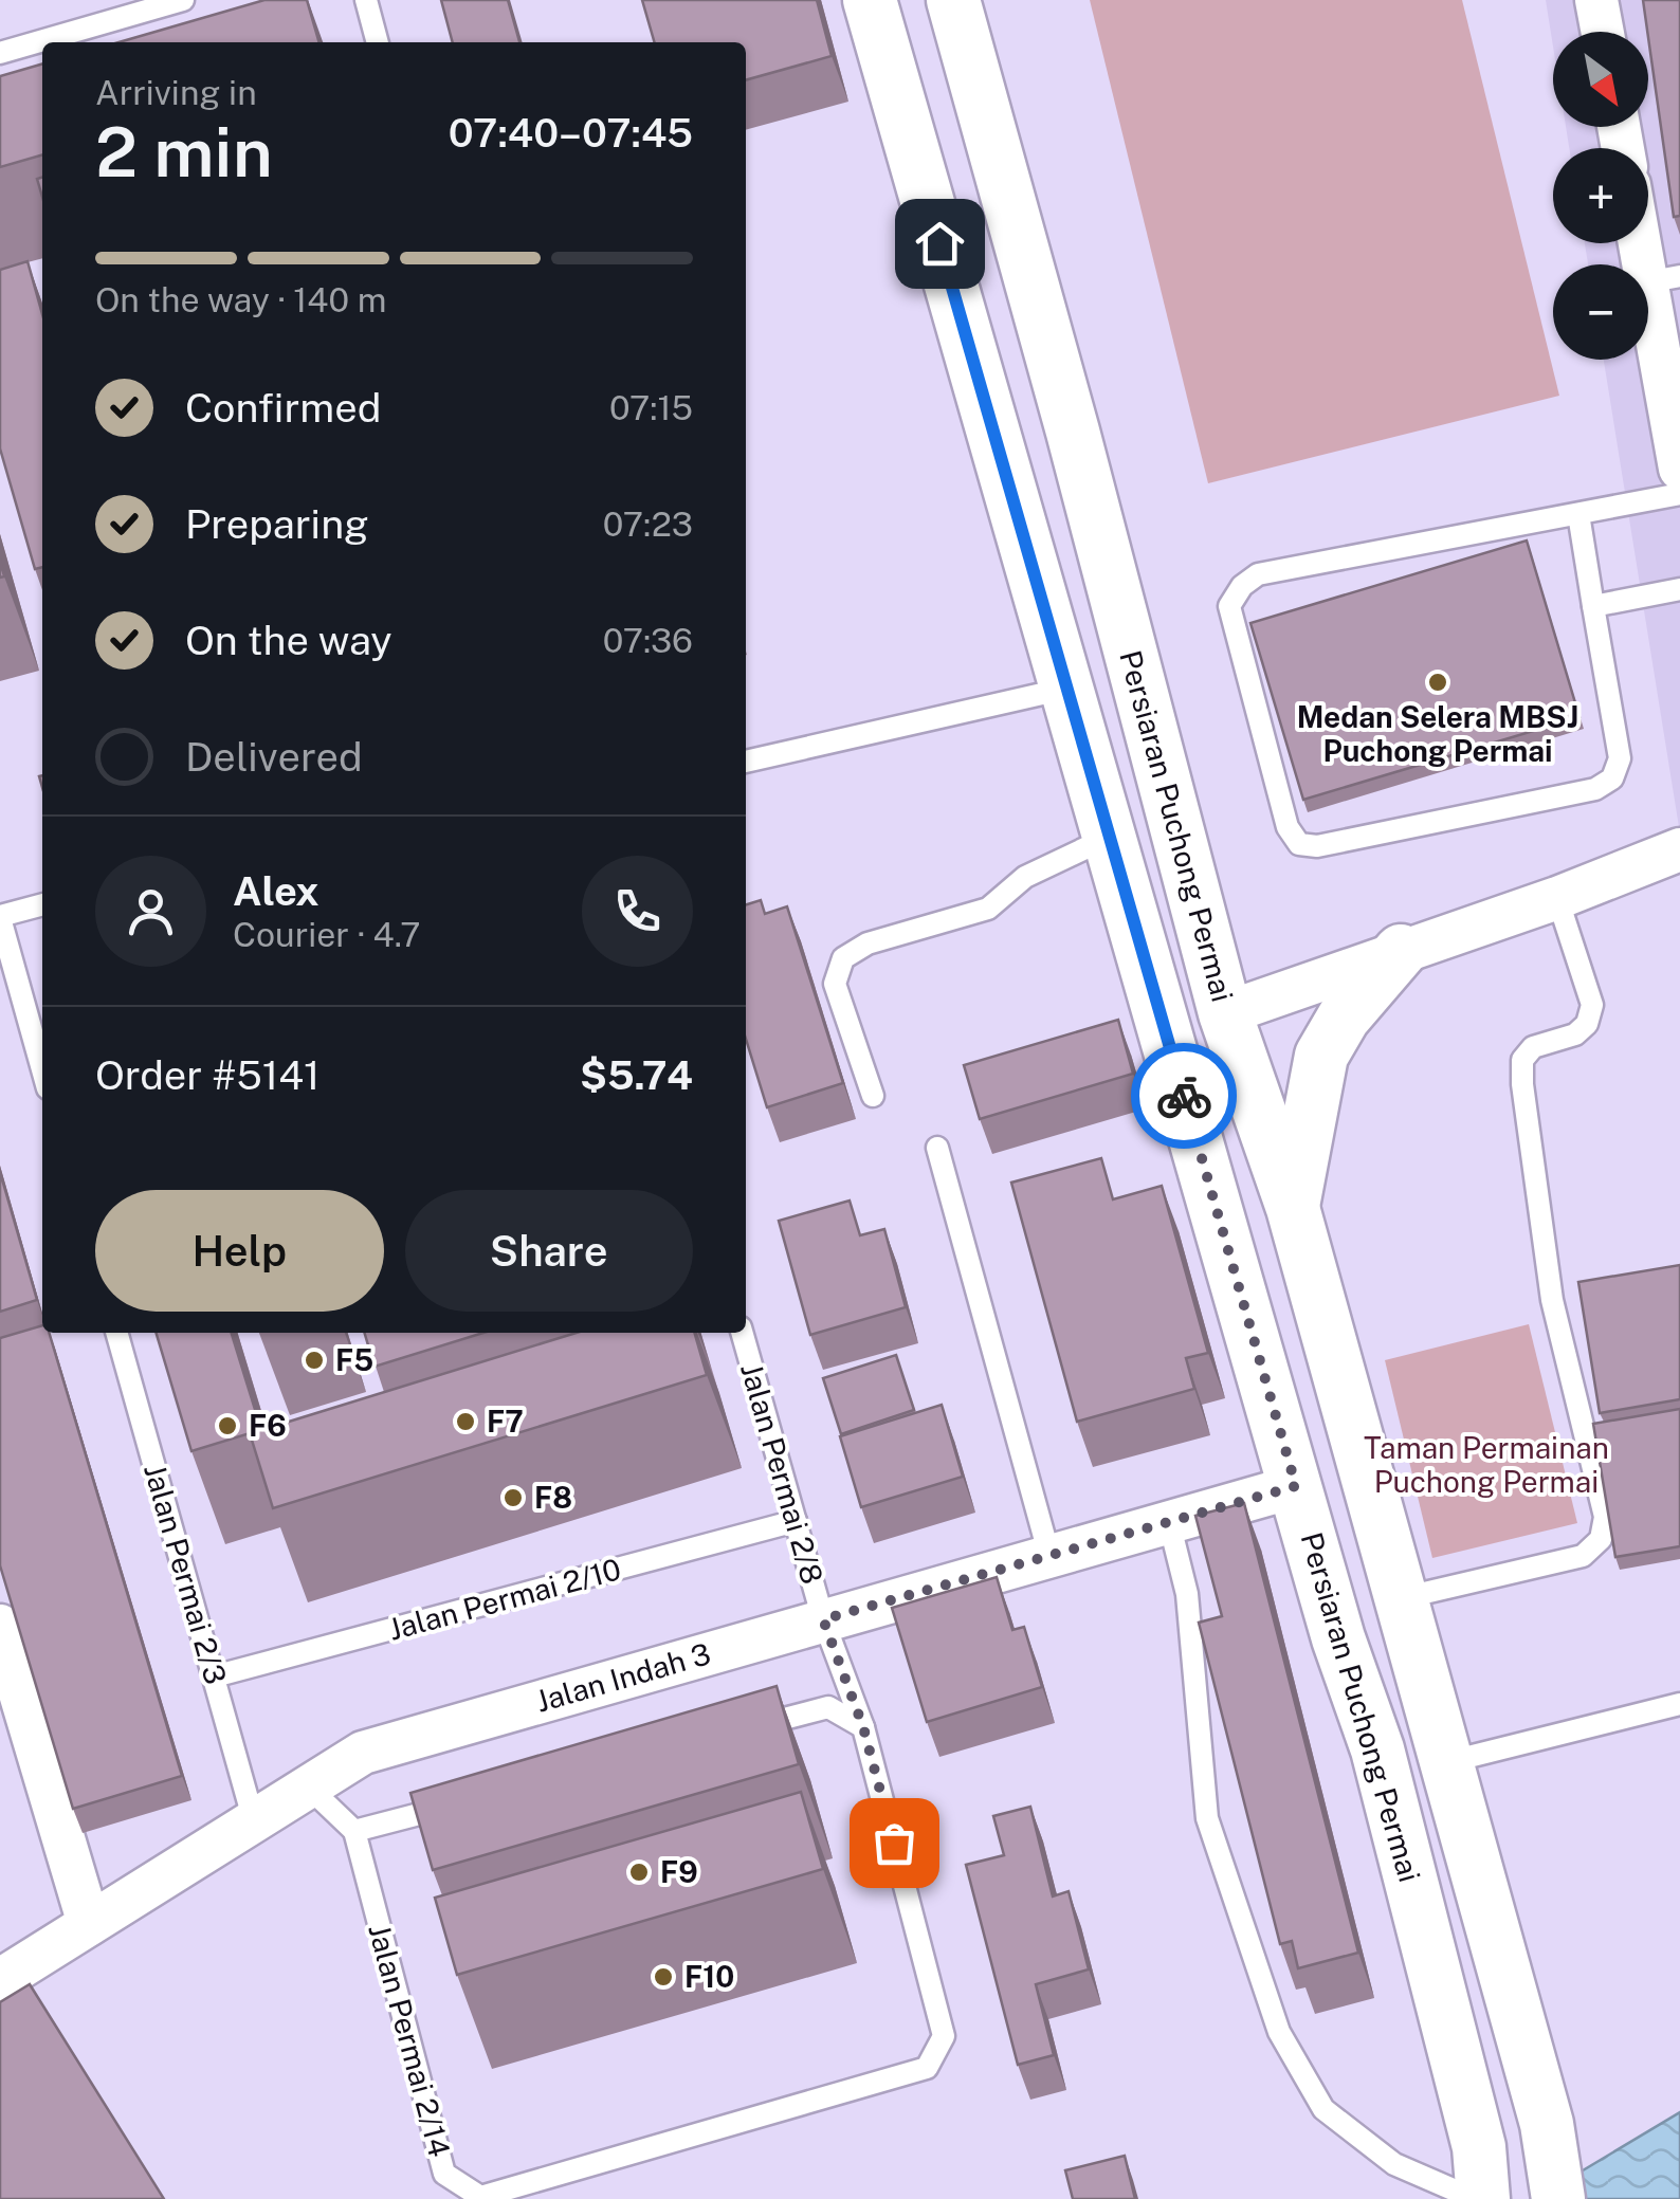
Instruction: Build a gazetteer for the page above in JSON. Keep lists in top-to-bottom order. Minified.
{"streets":{"street":["Persiaran Puchong Permai","Jalan Indah 3"],"lane":["Jalan Permai 2/8","Jalan Permai 2/3","Jalan Permai 2/10","Jalan Permai 2/14"]},"crossings":[["Persiaran Puchong Permai","Jalan Indah 3"],["Jalan Permai 2/8","Jalan Permai 2/10"],["Jalan Permai 2/8","Jalan Indah 3"],["Jalan Permai 2/8","Jalan Permai 2/14"],["Jalan Permai 2/3","Jalan Permai 2/10"],["Jalan Permai 2/3","Jalan Indah 3"],["Jalan Indah 3","Jalan Permai 2/14"]],"parks":["Taman Permainan Puchong Permai"],"places":["Medan Selera MBSJ Puchong Permai","F5","F7","F6","F8","F9","F10"],"north":"bottom right","page":{"map_buttons":["+","−"],"heading":["2 min","Arriving in","07:40–07:45"],"panel":["Alex","Courier · 4.7","Order #5141","$5.74"],"bar":"On the way · 140 m","list":[["Confirmed","07:15"],["Preparing","07:23"],["On the way","07:36"],"Delivered"],"buttons":["Help","Share"]}}
